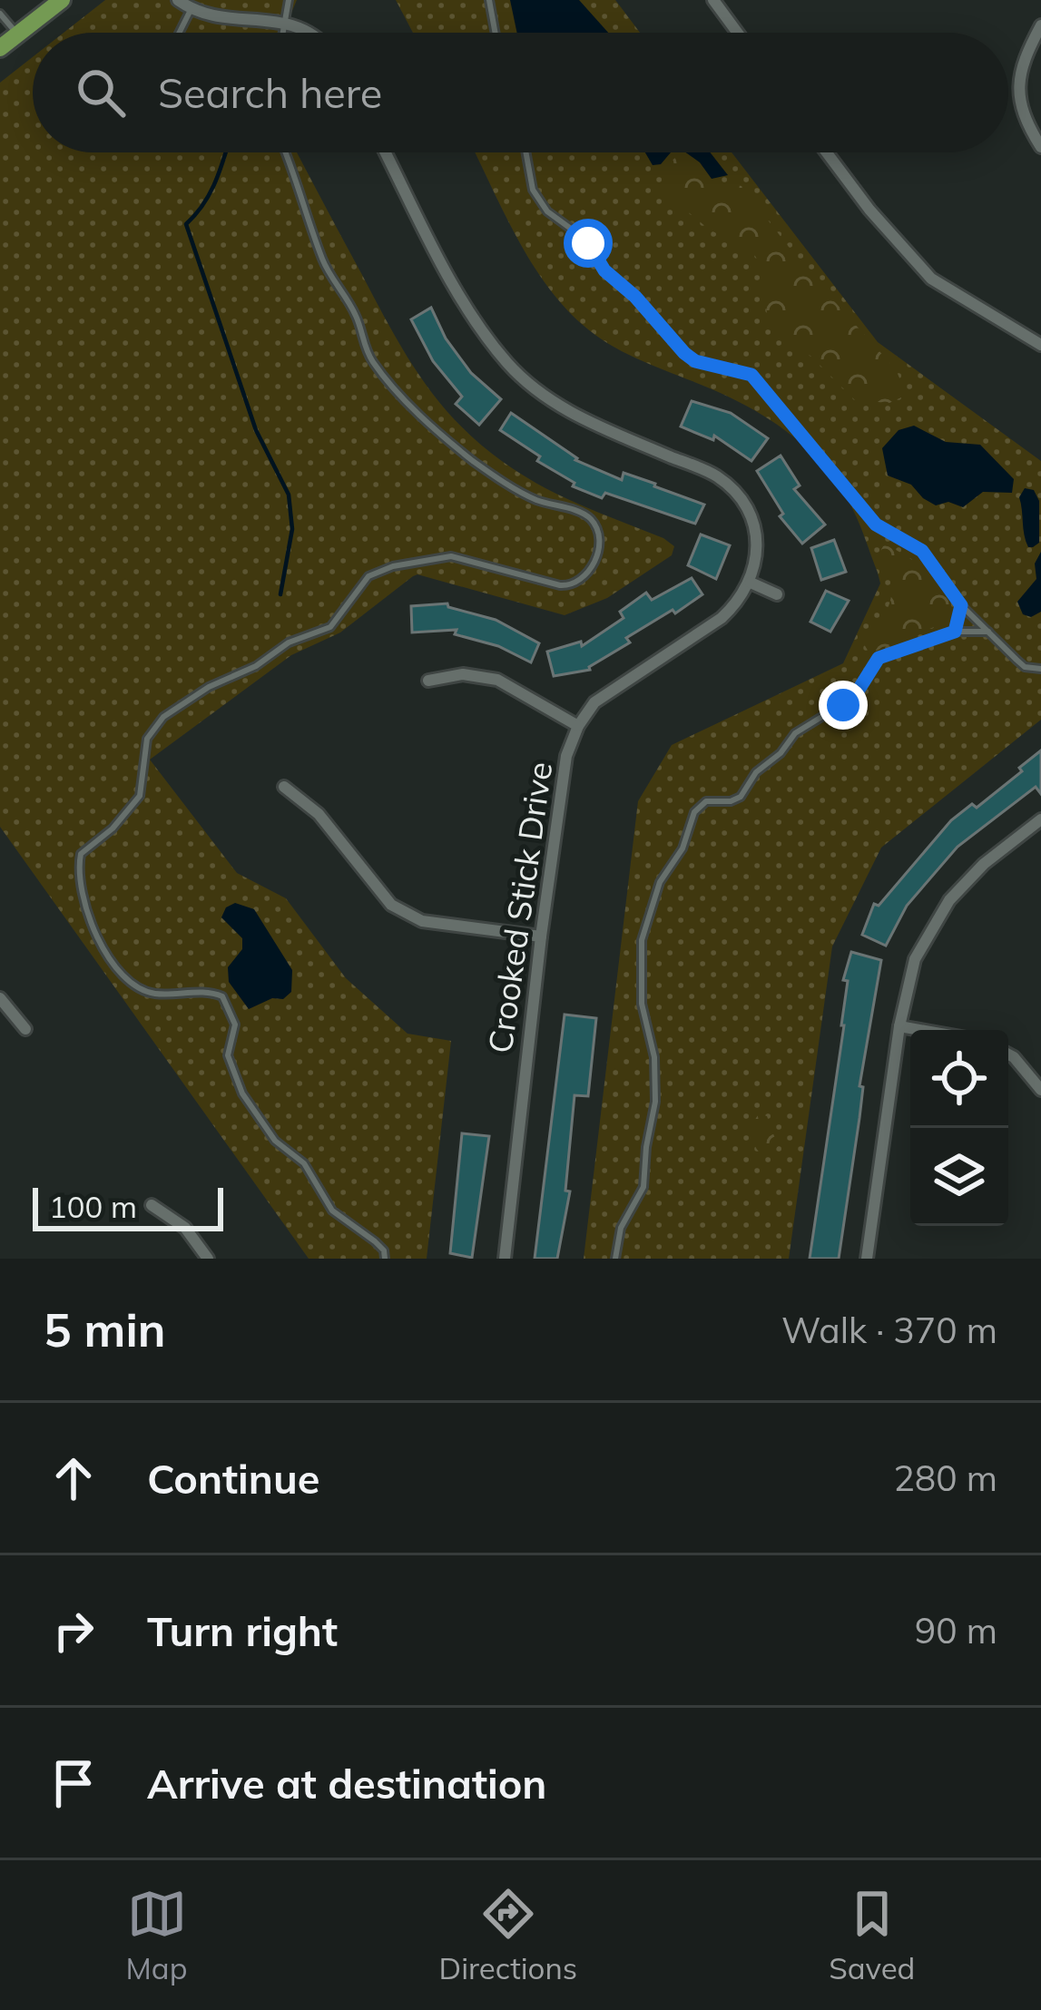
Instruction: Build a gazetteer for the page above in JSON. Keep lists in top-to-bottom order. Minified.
{"streets":{"street":["Crooked Stick Drive"]},"scale_bar":"100 m","page":{"search":"Search here","scale":"100 m","heading":["5 min","Walk · 370 m"],"list":[["Continue","280 m"],["Turn right","90 m"],"Arrive at destination"],"nav":["Map","Directions","Saved"]}}
